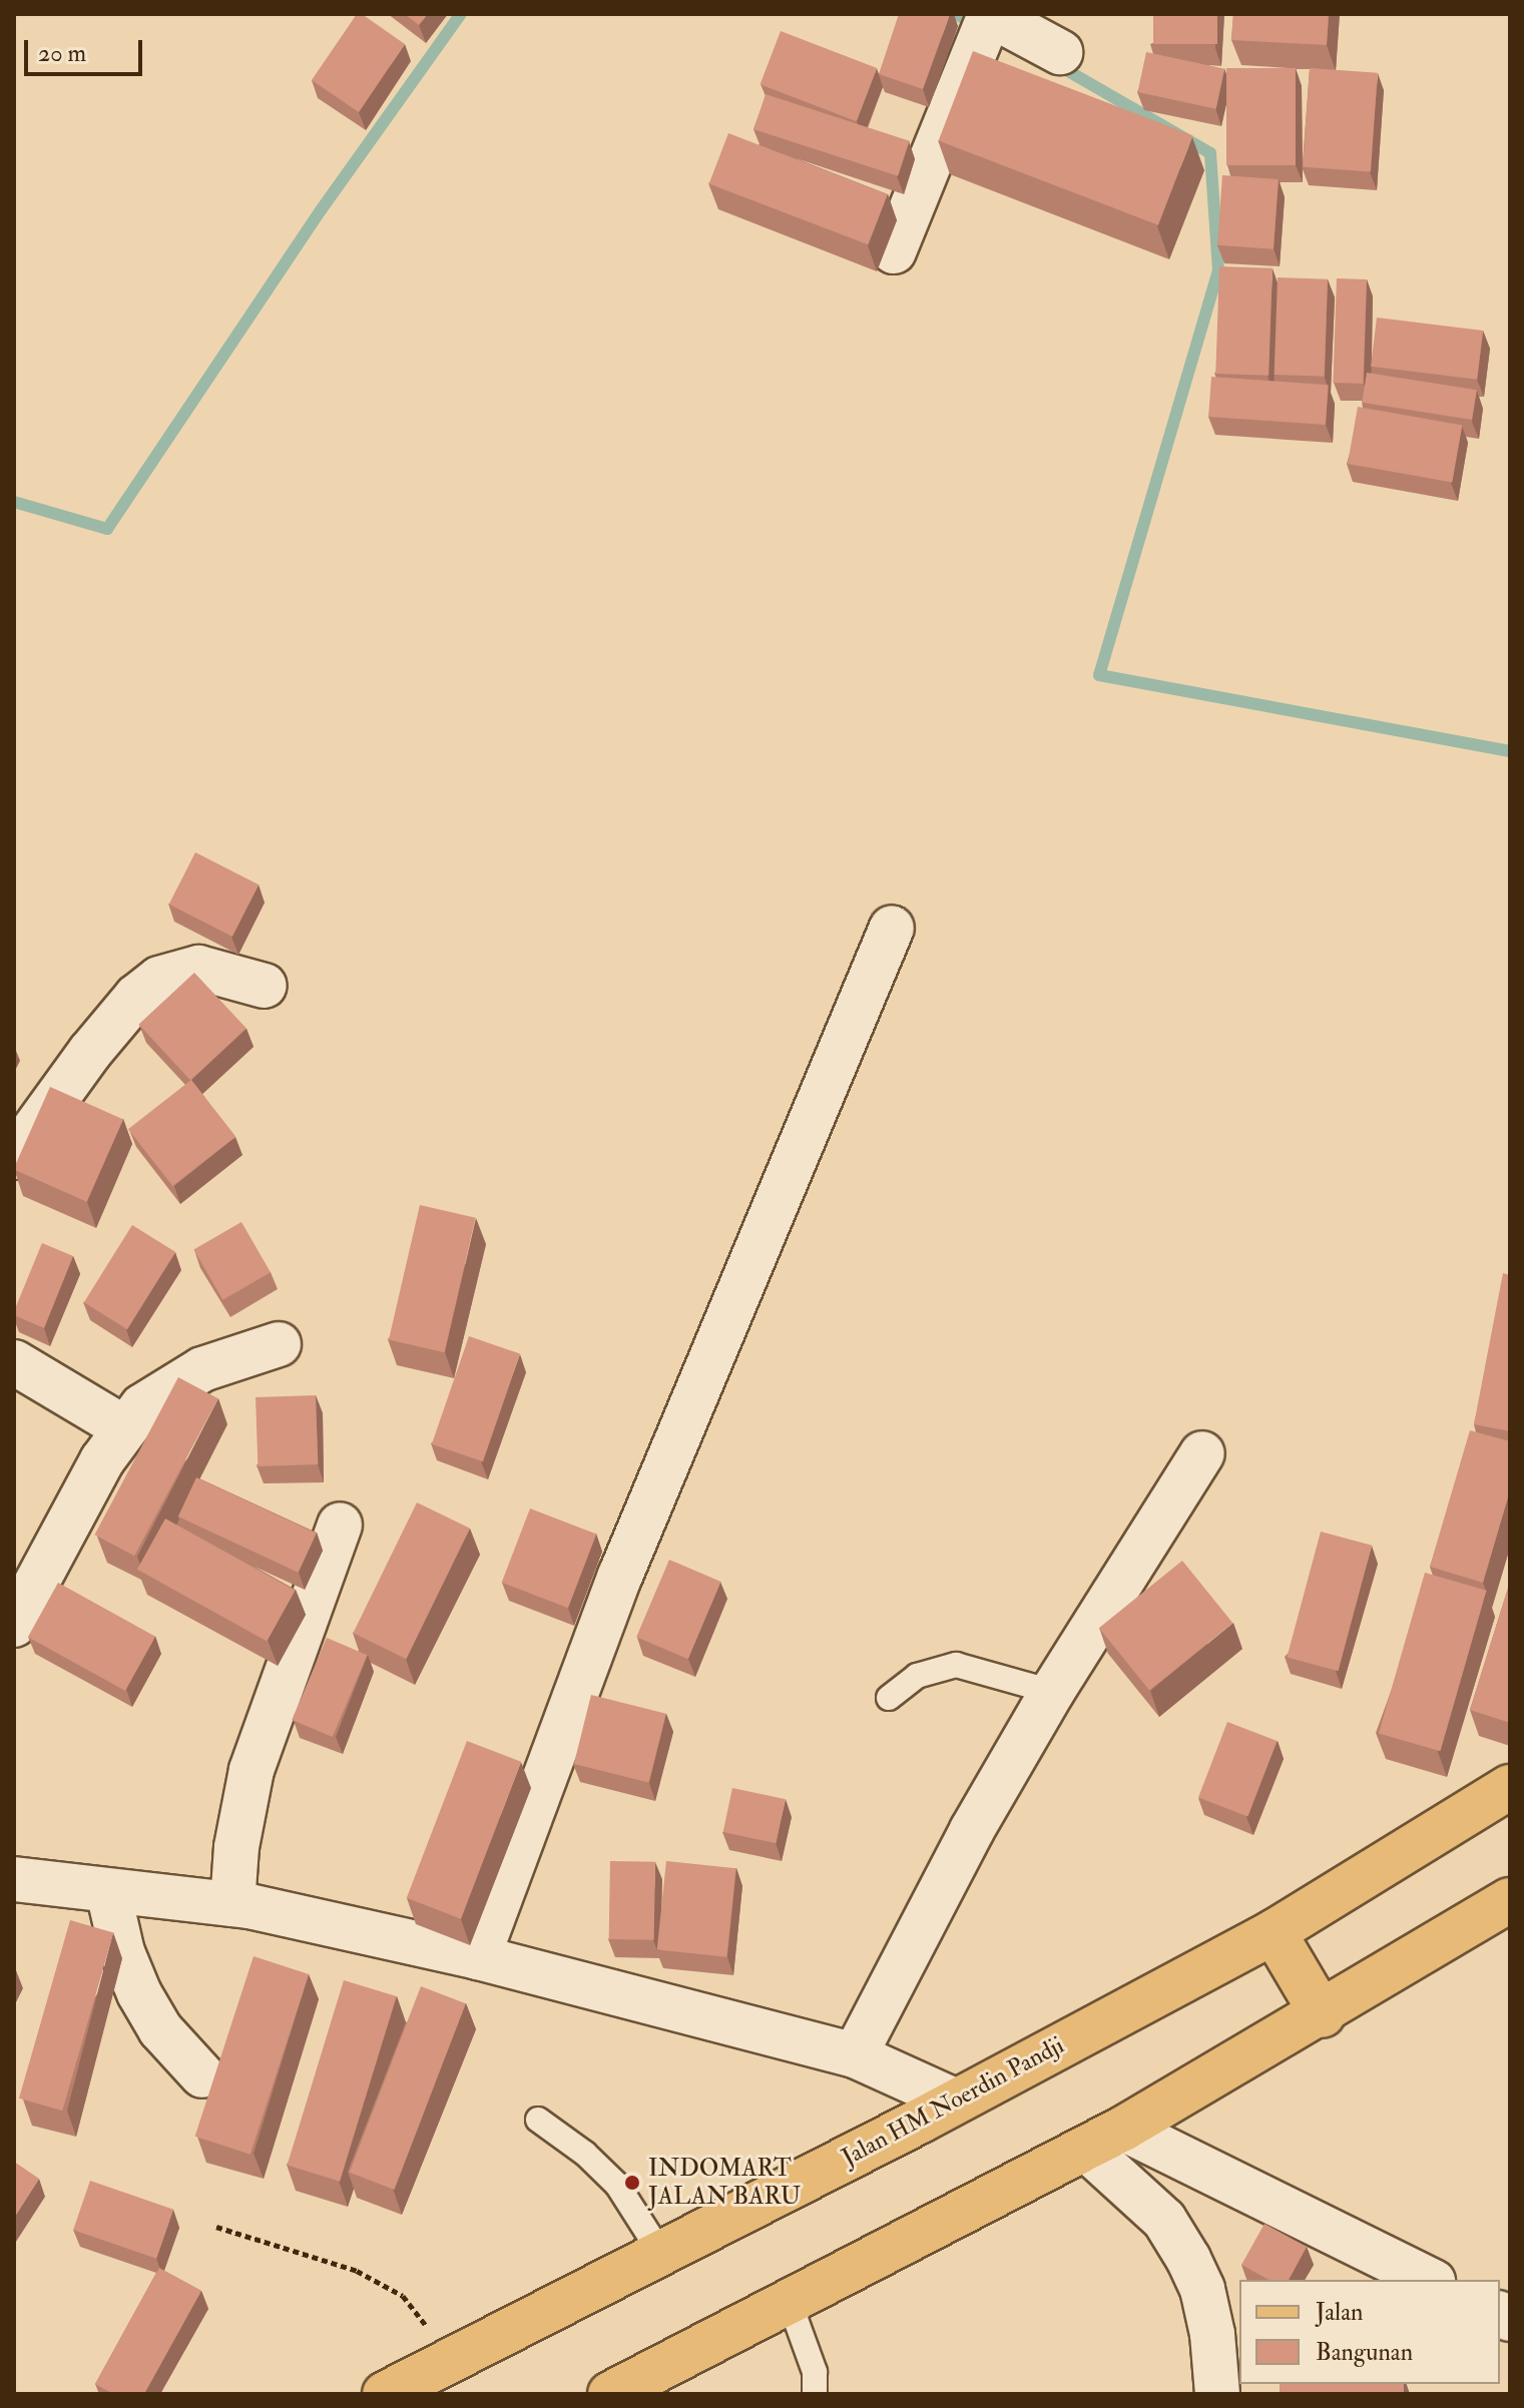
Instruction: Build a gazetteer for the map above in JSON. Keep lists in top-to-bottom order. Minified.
{"streets":{"main road":["Jalan HM Noerdin Pandji"]},"places":["INDOMART JALAN BARU"],"legend":["Jalan","Bangunan"],"scale_bar":"20 m"}
